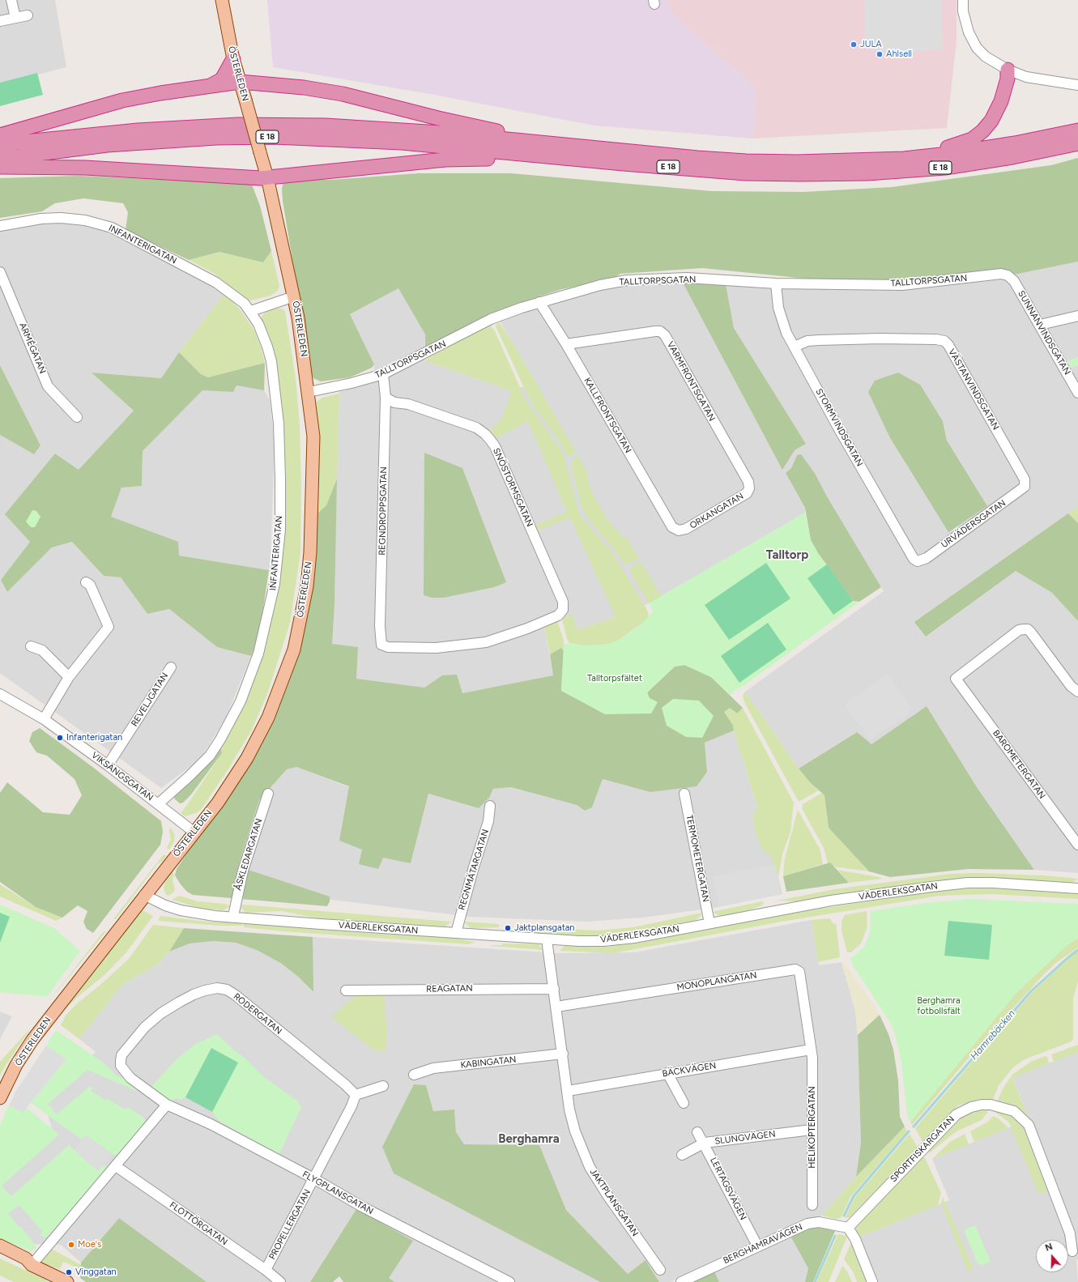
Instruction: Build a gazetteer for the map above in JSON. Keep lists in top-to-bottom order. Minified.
{"streets":{"highway":["E 18"],"main road":["ÖSTERLEDEN"],"street":["INFANTERIGATAN","TALLTORPSGATAN","SUNNANVINDSGATAN","ARMÉGATAN","VARMFRONTSGATAN","VÄSTANVINDSGATAN","KALLFRONTSGATAN","STORMVINDSGATAN","SNÖSTORMSGATAN","REGNDROPPSGATAN","ORKANGATAN","URVÄDERSGATAN","REVELJGATAN","BAROMETERGATAN","VIKSÄNGSGATAN","ÅSKLEDARGATAN","TERMOMETERGATAN","REGNMÄTARGATAN","VÄDERLEKSGATAN","MONOPLANGATAN","REAGATAN","RODERGATAN","KABINGATAN","BÄCKVÄGEN","HELIKOPTERGATAN","SLUNGVÄGEN","SPORTFISKARGATAN","LERTAGSVÄGEN","FLYGPLANSGATAN","JAKTPLANSGATAN","FLOTTÖRGATAN","PROPELLERGATAN","BERGHAMRAVÄGEN"]},"crossings":[["ÖSTERLEDEN","E 18"],["ÖSTERLEDEN","TALLTORPSGATAN"],["ÖSTERLEDEN","VIKSÄNGSGATAN"],["ÖSTERLEDEN","VÄDERLEKSGATAN"],["INFANTERIGATAN","VIKSÄNGSGATAN"],["TALLTORPSGATAN","SUNNANVINDSGATAN"],["TALLTORPSGATAN","KALLFRONTSGATAN"],["TALLTORPSGATAN","STORMVINDSGATAN"],["TALLTORPSGATAN","REGNDROPPSGATAN"],["VARMFRONTSGATAN","KALLFRONTSGATAN"],["VARMFRONTSGATAN","ORKANGATAN"],["VÄSTANVINDSGATAN","STORMVINDSGATAN"],["VÄSTANVINDSGATAN","URVÄDERSGATAN"],["KALLFRONTSGATAN","ORKANGATAN"],["STORMVINDSGATAN","URVÄDERSGATAN"],["SNÖSTORMSGATAN","REGNDROPPSGATAN"],["REVELJGATAN","VIKSÄNGSGATAN"],["ÅSKLEDARGATAN","VÄDERLEKSGATAN"],["TERMOMETERGATAN","VÄDERLEKSGATAN"],["REGNMÄTARGATAN","VÄDERLEKSGATAN"],["VÄDERLEKSGATAN","JAKTPLANSGATAN"],["MONOPLANGATAN","BÄCKVÄGEN"],["MONOPLANGATAN","HELIKOPTERGATAN"],["MONOPLANGATAN","JAKTPLANSGATAN"],["REAGATAN","JAKTPLANSGATAN"],["RODERGATAN","FLYGPLANSGATAN"],["KABINGATAN","JAKTPLANSGATAN"],["BÄCKVÄGEN","HELIKOPTERGATAN"],["BÄCKVÄGEN","JAKTPLANSGATAN"],["HELIKOPTERGATAN","SLUNGVÄGEN"],["SLUNGVÄGEN","LERTAGSVÄGEN"],["SPORTFISKARGATAN","BERGHAMRAVÄGEN"],["LERTAGSVÄGEN","BERGHAMRAVÄGEN"],["FLYGPLANSGATAN","PROPELLERGATAN"],["FLOTTÖRGATAN","PROPELLERGATAN"]],"districts":["Talltorp","Berghamra"],"water":["Hamrebäcken"],"parks":["Talltorpsfältet","Berghamra fotbollsfält"],"places":["JULA","Ahlsell","Infanterigatan","Jaktplansgatan","Moe's","Vinggatan"],"north":"top"}
